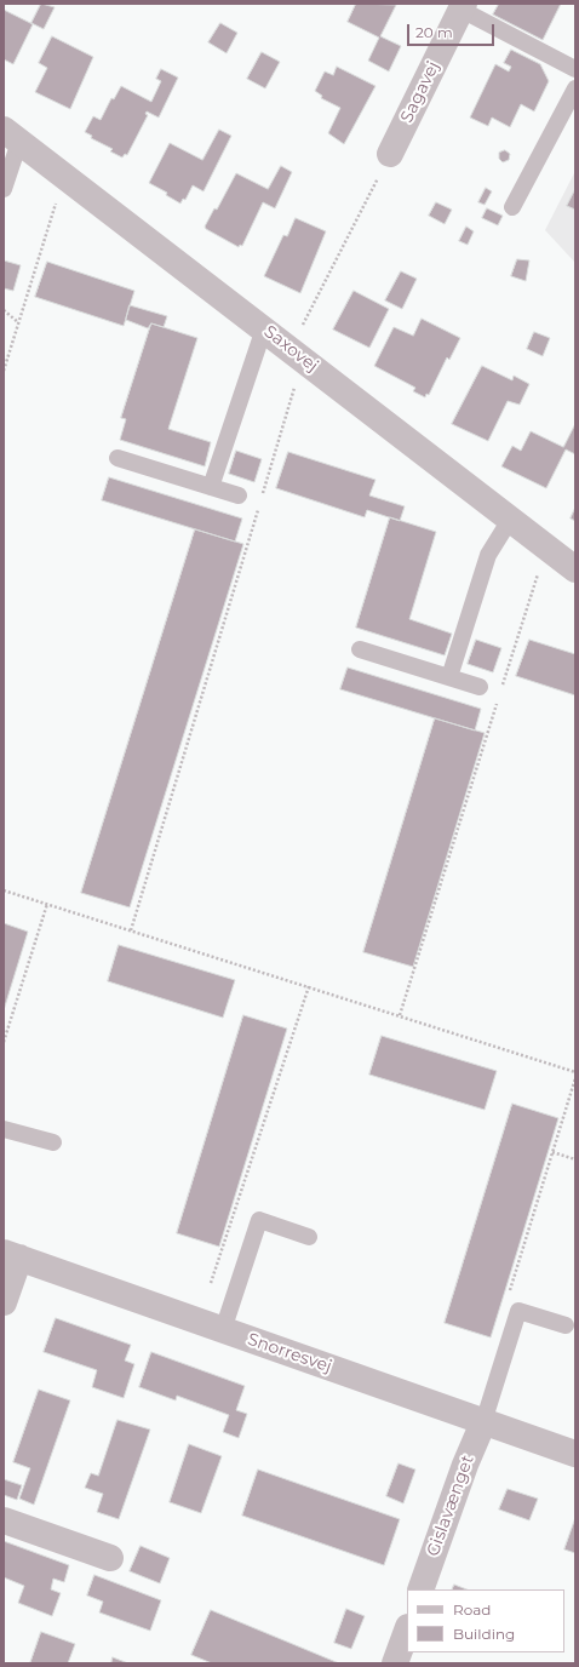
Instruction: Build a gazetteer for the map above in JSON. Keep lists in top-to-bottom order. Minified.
{"streets":{"street":["Sagavej","Saxovej","Snorresvej","Gislavænget"]},"crossings":[["Snorresvej","Gislavænget"]],"legend":["Road","Building"],"scale_bar":"20 m"}
